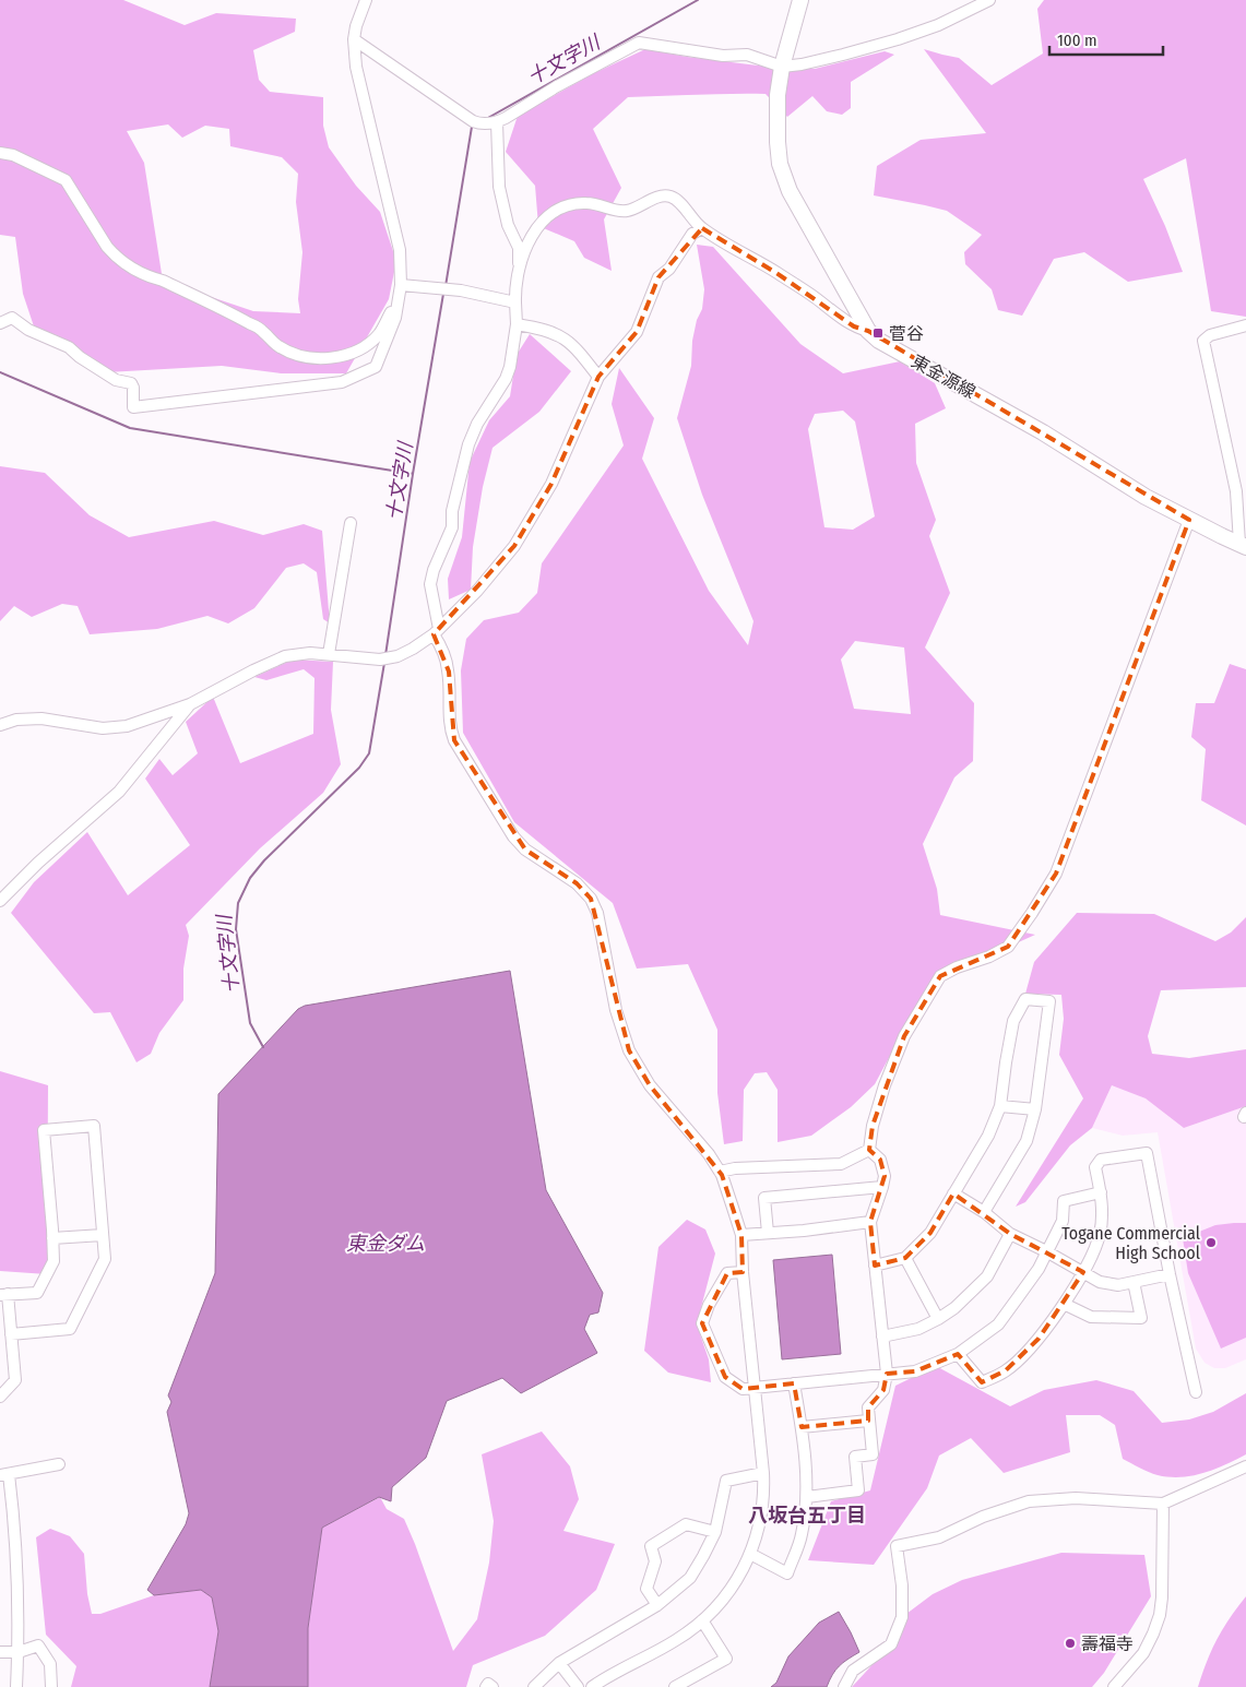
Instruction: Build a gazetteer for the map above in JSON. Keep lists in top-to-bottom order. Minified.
{"streets":{"main road":["東金源線"]},"districts":["八坂台五丁目"],"water":["十文字川","東金ダム"],"places":{"transit":["菅谷"],"other":["Togane Commercial High School","壽福寺"]},"scale_bar":"100 m"}
